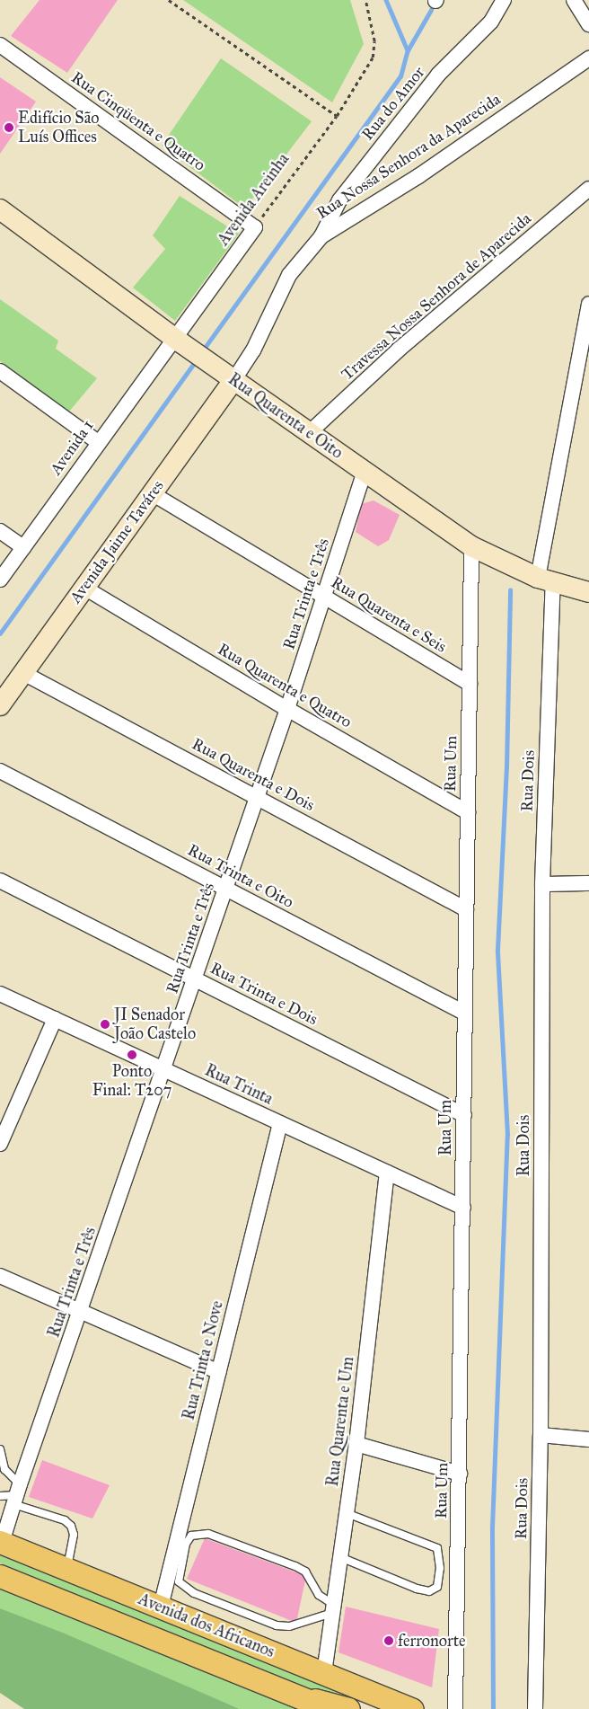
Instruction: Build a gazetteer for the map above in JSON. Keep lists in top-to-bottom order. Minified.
{"streets":{"main road":["Rua Quarenta e Oito","Avenida Jaime Taváres","Avenida dos Africanos"],"street":["Rua do Amor","Rua Cinqüenta e Quatro","Rua Nossa Senhora da Aparecida","Avenida Areinha","Travessa Nossa Senhora de Aparecida","Avenida 1","Rua Trinta e Três","Rua Quarenta e Seis","Rua Quarenta e Quatro","Rua Um","Rua Quarenta e Dois","Rua Dois","Rua Trinta e Oito","Rua Trinta e Dois","Rua Trinta","Rua Trinta e Nove","Rua Quarenta e Um"]},"crossings":[["Rua do Amor","Rua Nossa Senhora da Aparecida"],["Rua Cinqüenta e Quatro","Avenida Areinha"],["Rua Nossa Senhora da Aparecida","Rua Quarenta e Oito"],["Rua Nossa Senhora da Aparecida","Avenida Jaime Taváres"],["Avenida Areinha","Rua Quarenta e Oito"],["Avenida Areinha","Avenida 1"],["Travessa Nossa Senhora de Aparecida","Rua Quarenta e Oito"],["Rua Quarenta e Oito","Avenida 1"],["Rua Quarenta e Oito","Avenida Jaime Taváres"],["Rua Quarenta e Oito","Rua Trinta e Três"],["Rua Quarenta e Oito","Rua Um"],["Rua Quarenta e Oito","Rua Dois"],["Avenida Jaime Taváres","Rua Quarenta e Seis"],["Avenida Jaime Taváres","Rua Quarenta e Quatro"],["Avenida Jaime Taváres","Rua Quarenta e Dois"],["Rua Trinta e Três","Rua Quarenta e Seis"],["Rua Trinta e Três","Rua Quarenta e Quatro"],["Rua Trinta e Três","Rua Quarenta e Dois"],["Rua Trinta e Três","Rua Trinta e Oito"],["Rua Trinta e Três","Rua Trinta e Dois"],["Rua Trinta e Três","Rua Trinta"],["Rua Trinta e Três","Avenida dos Africanos"],["Rua Quarenta e Seis","Rua Um"],["Rua Quarenta e Quatro","Rua Um"],["Rua Um","Rua Quarenta e Dois"],["Rua Um","Rua Trinta e Oito"],["Rua Um","Rua Trinta e Dois"],["Rua Um","Rua Trinta"],["Rua Trinta","Rua Trinta e Nove"],["Rua Trinta","Rua Quarenta e Um"],["Rua Trinta e Nove","Avenida dos Africanos"],["Rua Quarenta e Um","Avenida dos Africanos"]],"places":["Edifício São Luís Offices","JI Senador João Castelo","Ponto Final: T207","ferronorte"]}
